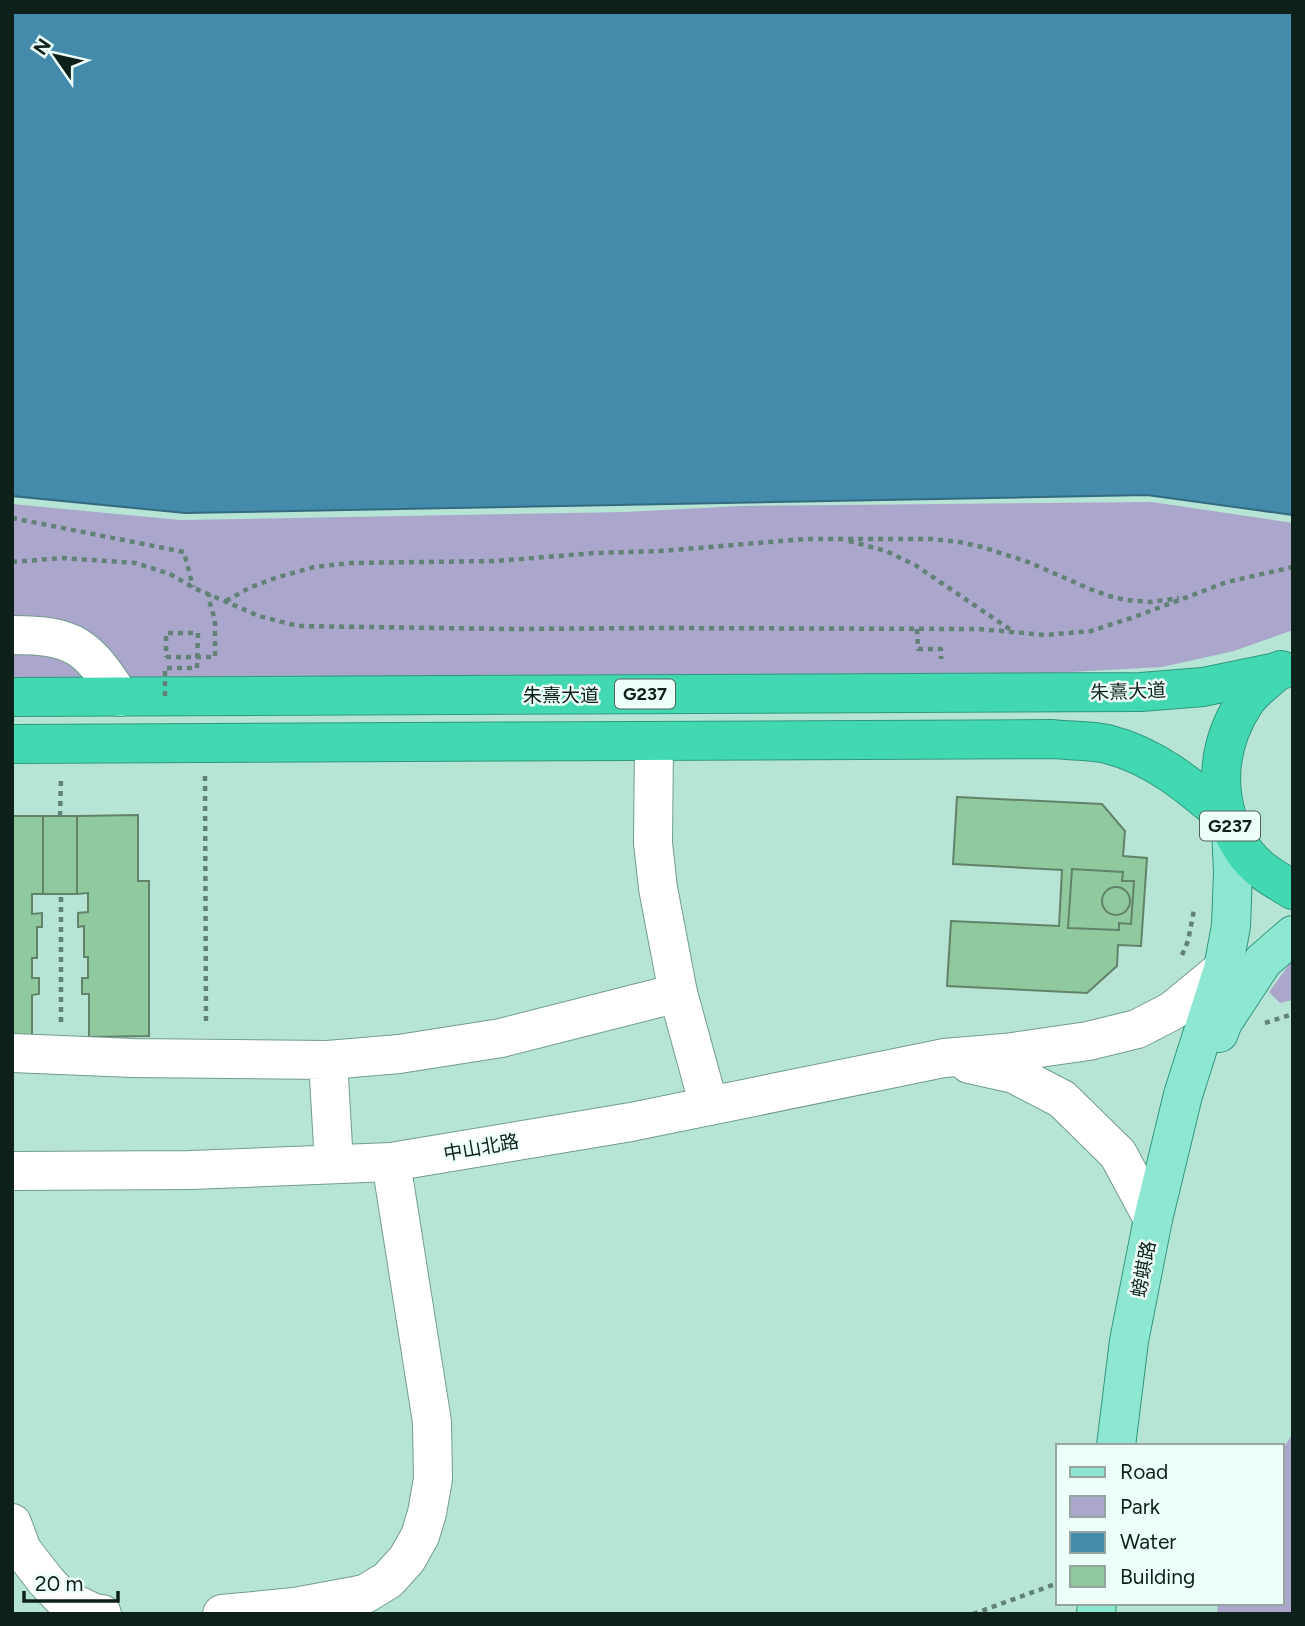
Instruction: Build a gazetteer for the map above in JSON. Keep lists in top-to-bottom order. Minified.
{"streets":{"highway":["朱熹大道","G237"],"main road":["螃蜞路"],"street":["中山北路"]},"crossings":[["朱熹大道","G237"]],"legend":["Road","Park","Water","Building"],"scale_bar":"20 m","north":"top left"}
